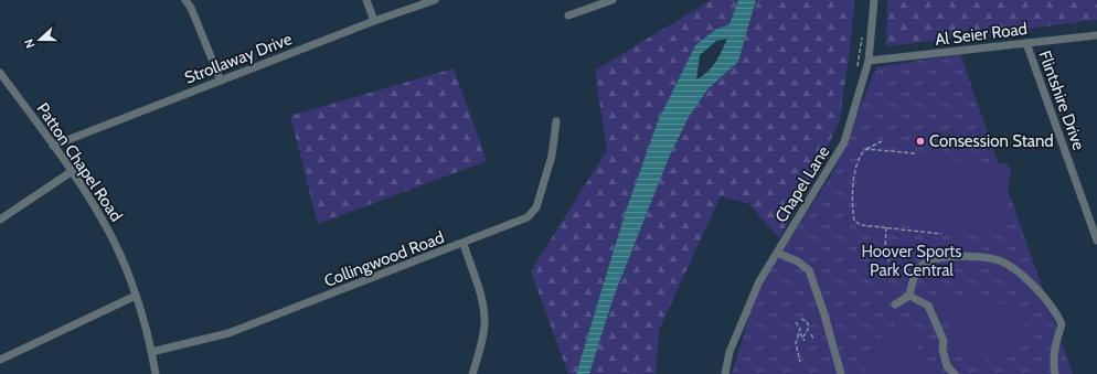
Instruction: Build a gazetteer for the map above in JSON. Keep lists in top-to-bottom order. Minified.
{"streets":{"street":["Al Seier Road","Strollaway Drive","Flintshire Drive","Patton Chapel Road","Chapel Lane","Collingwood Road"]},"crossings":[["Al Seier Road","Flintshire Drive"],["Al Seier Road","Chapel Lane"],["Strollaway Drive","Patton Chapel Road"],["Patton Chapel Road","Collingwood Road"]],"parks":["Hoover Sports Park Central"],"places":["Consession Stand"],"north":"left"}
